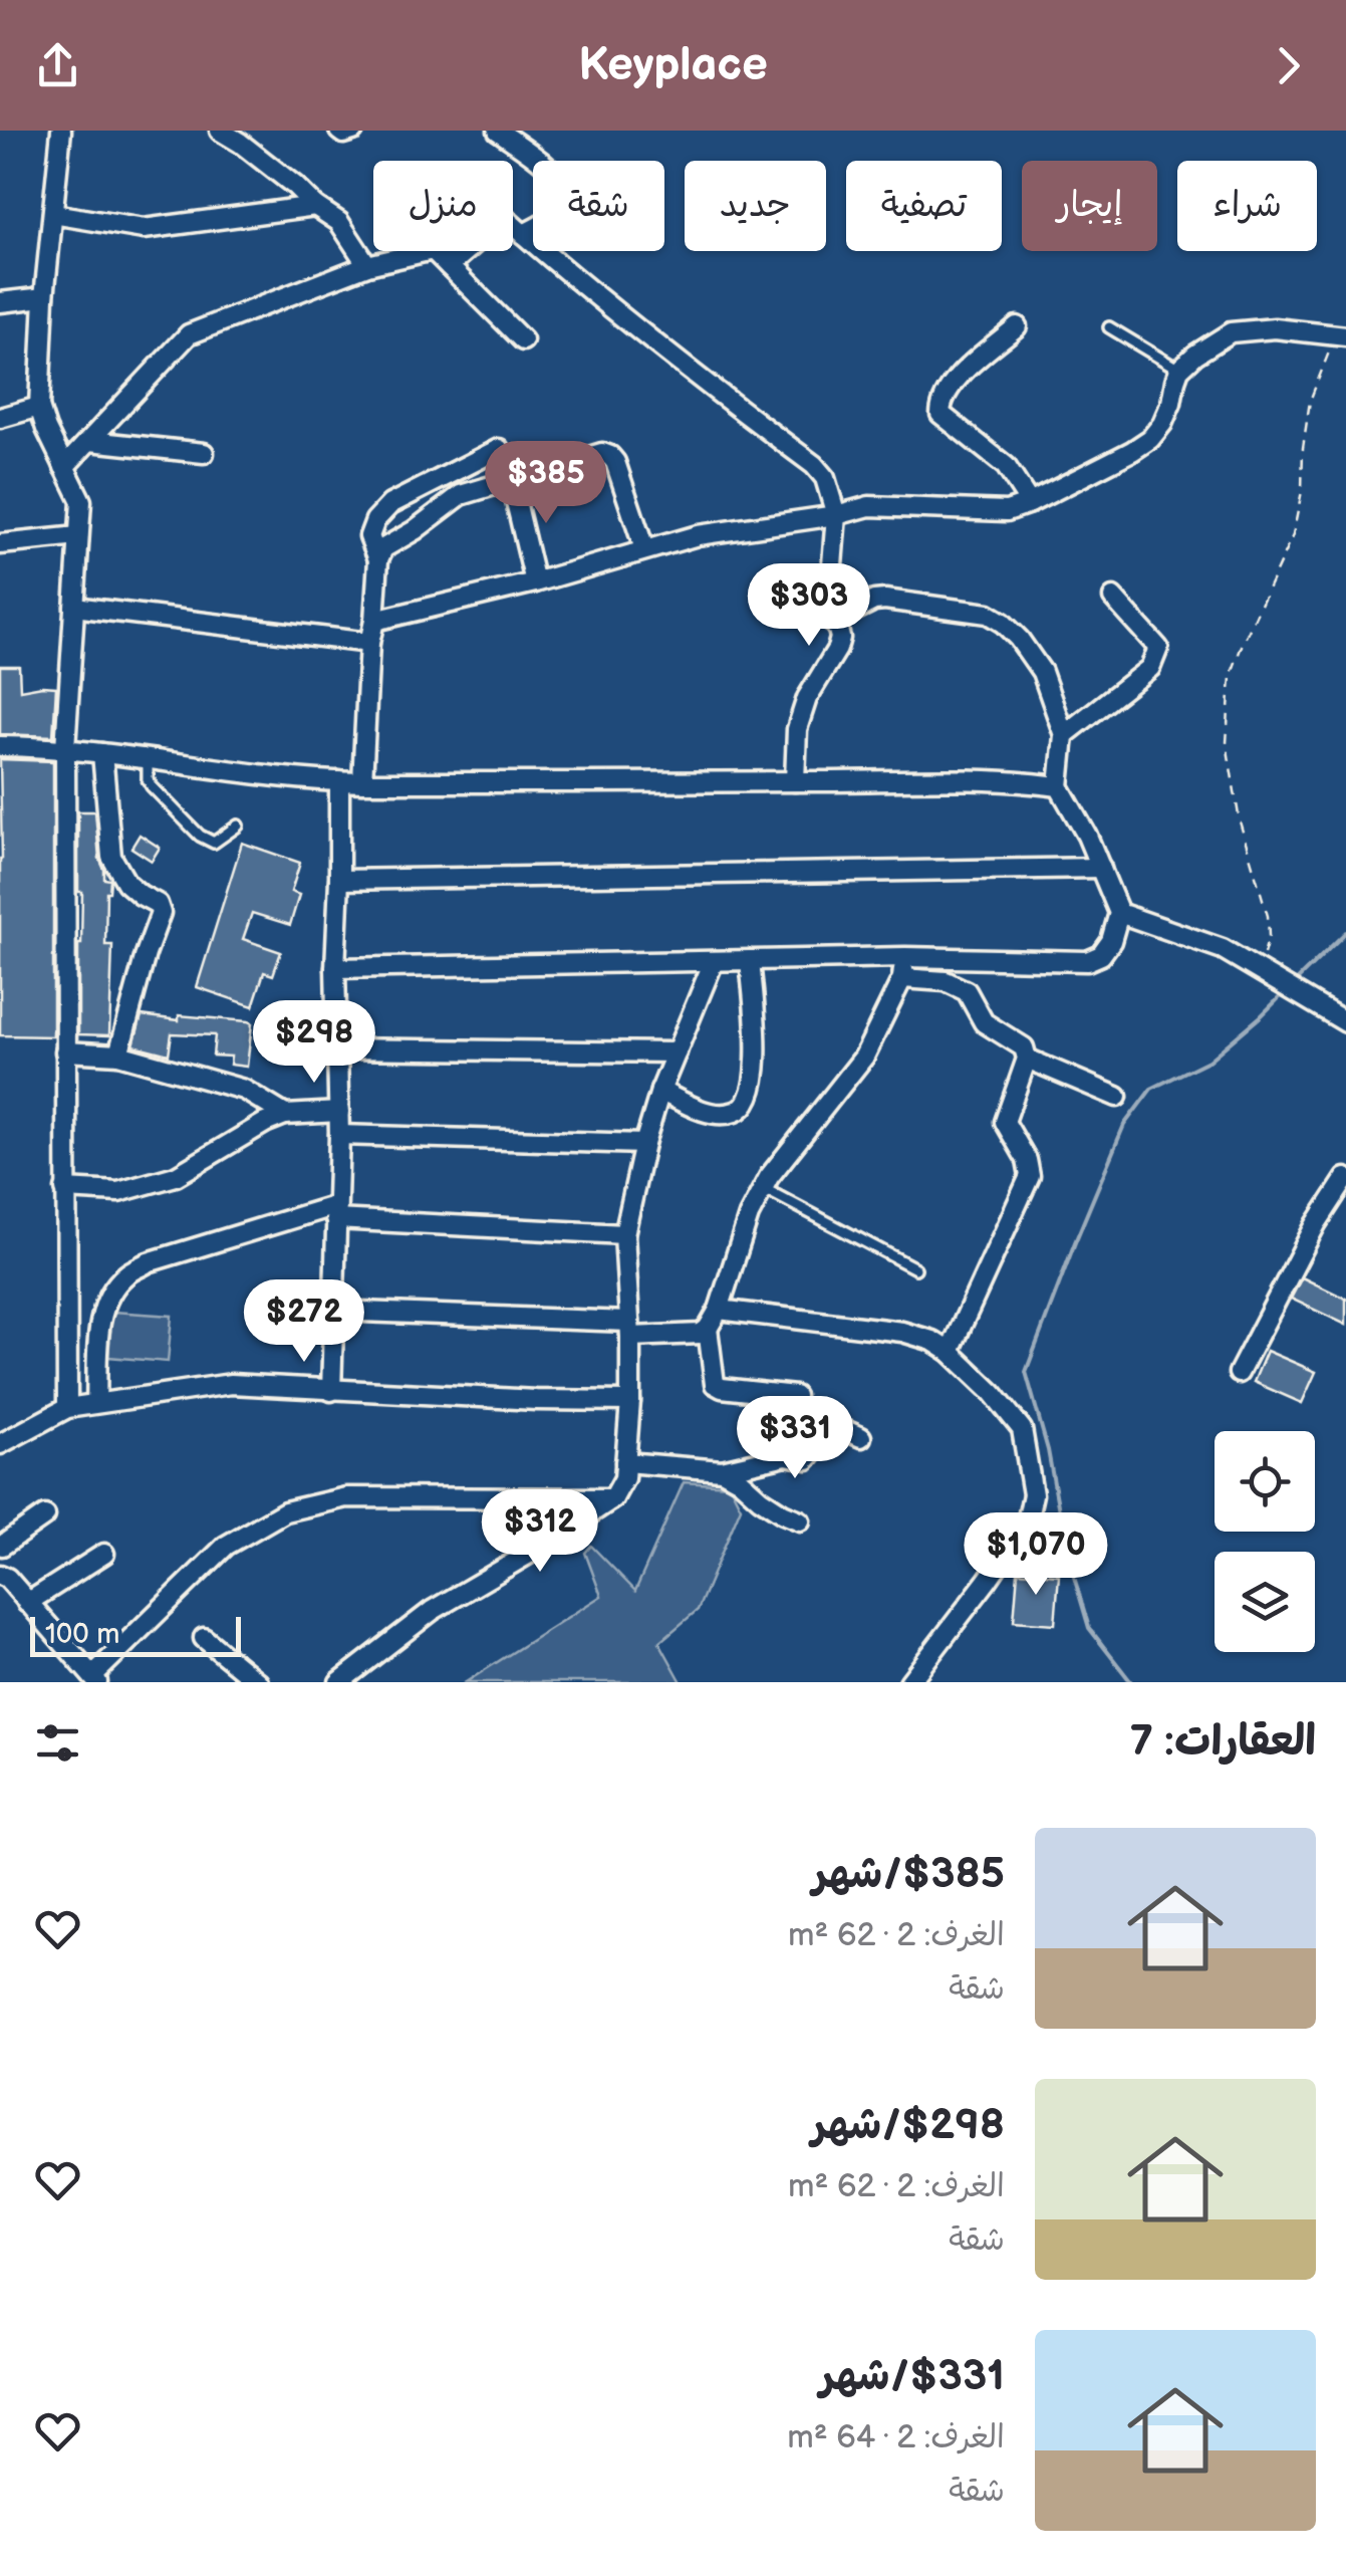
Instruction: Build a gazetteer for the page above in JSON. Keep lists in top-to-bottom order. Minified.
{"scale_bar":"100 m","page":{"header":"Keyplace","chip":["شراء","إيجار","تصفية","جديد","شقة","منزل"],"price":["$385","$303","$298","$272","$331","$312","$1,070"],"scale":"100 m","heading":"العقارات: 7","list":[{"name":"$385/شهر","note":"الغرف: 2 · 62 m² · شقة"},{"name":"$298/شهر","note":"الغرف: 2 · 62 m² · شقة"},{"name":"$331/شهر","note":"الغرف: 2 · 64 m² · شقة"}]}}
